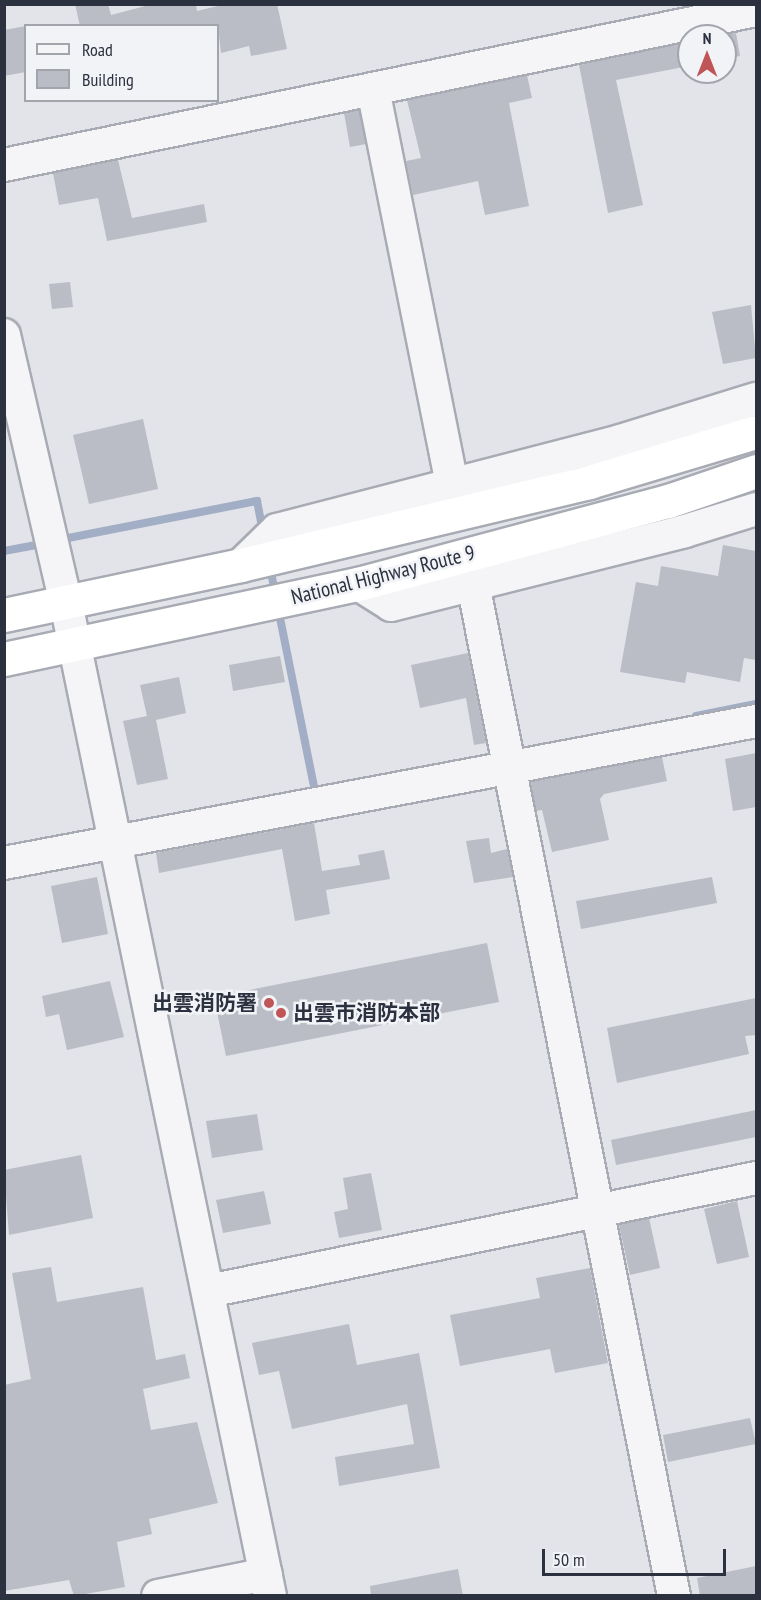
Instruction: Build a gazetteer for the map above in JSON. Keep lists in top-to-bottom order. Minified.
{"streets":{"highway":["National Highway Route 9"]},"places":["出雲消防署","出雲市消防本部"],"legend":["Road","Building"],"scale_bar":"50 m","north":"top"}
